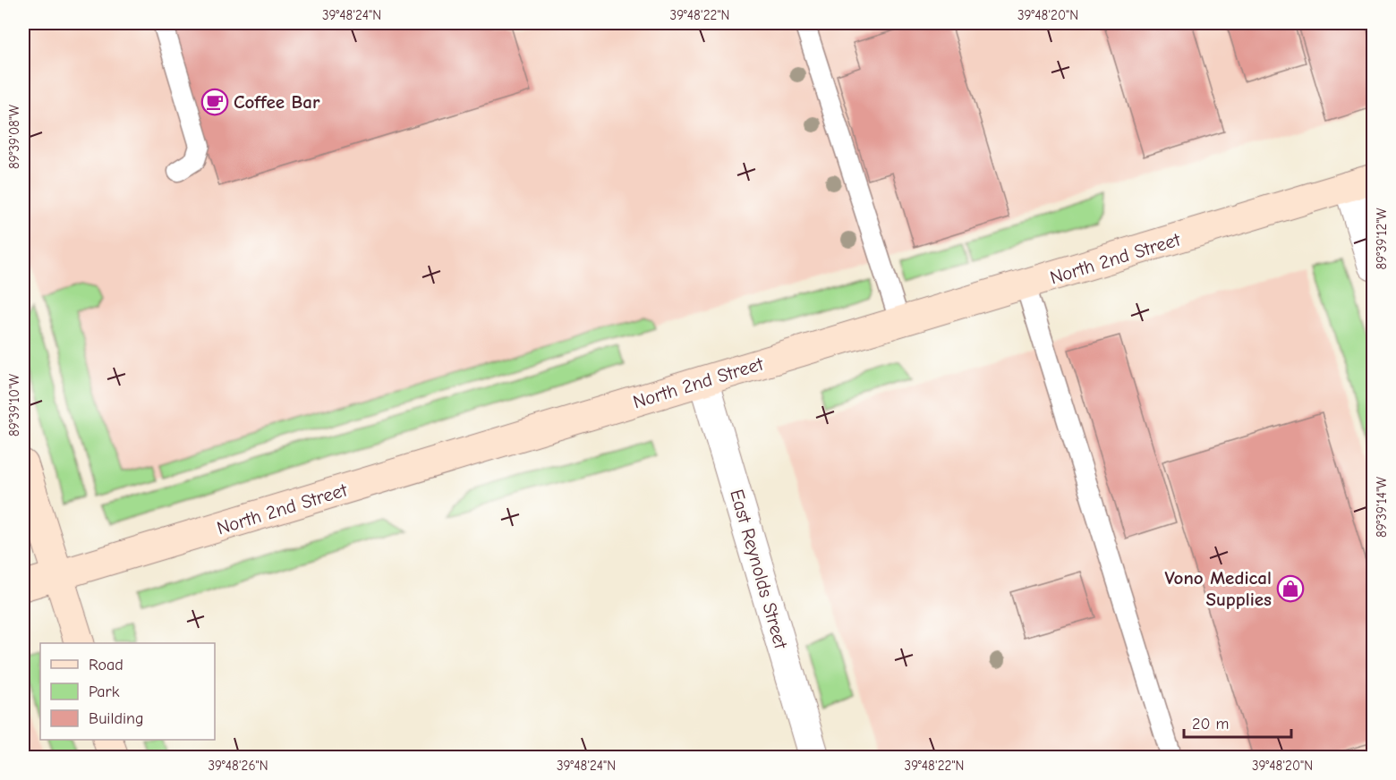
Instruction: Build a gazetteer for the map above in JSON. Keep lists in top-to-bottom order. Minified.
{"streets":{"main road":["North 2nd Street"],"street":["East Reynolds Street"]},"crossings":[["North 2nd Street","East Reynolds Street"]],"places":{"cafe":["Coffee Bar"],"shop":["Vono Medical Supplies"]},"legend":["Road","Park","Building"],"scale_bar":"20 m","coordinates":["39°48'24\"N","39°48'22\"N","39°48'20\"N","89°39'08\"W","89°39'12\"W","89°39'10\"W","89°39'14\"W","39°48'26\"N"]}
